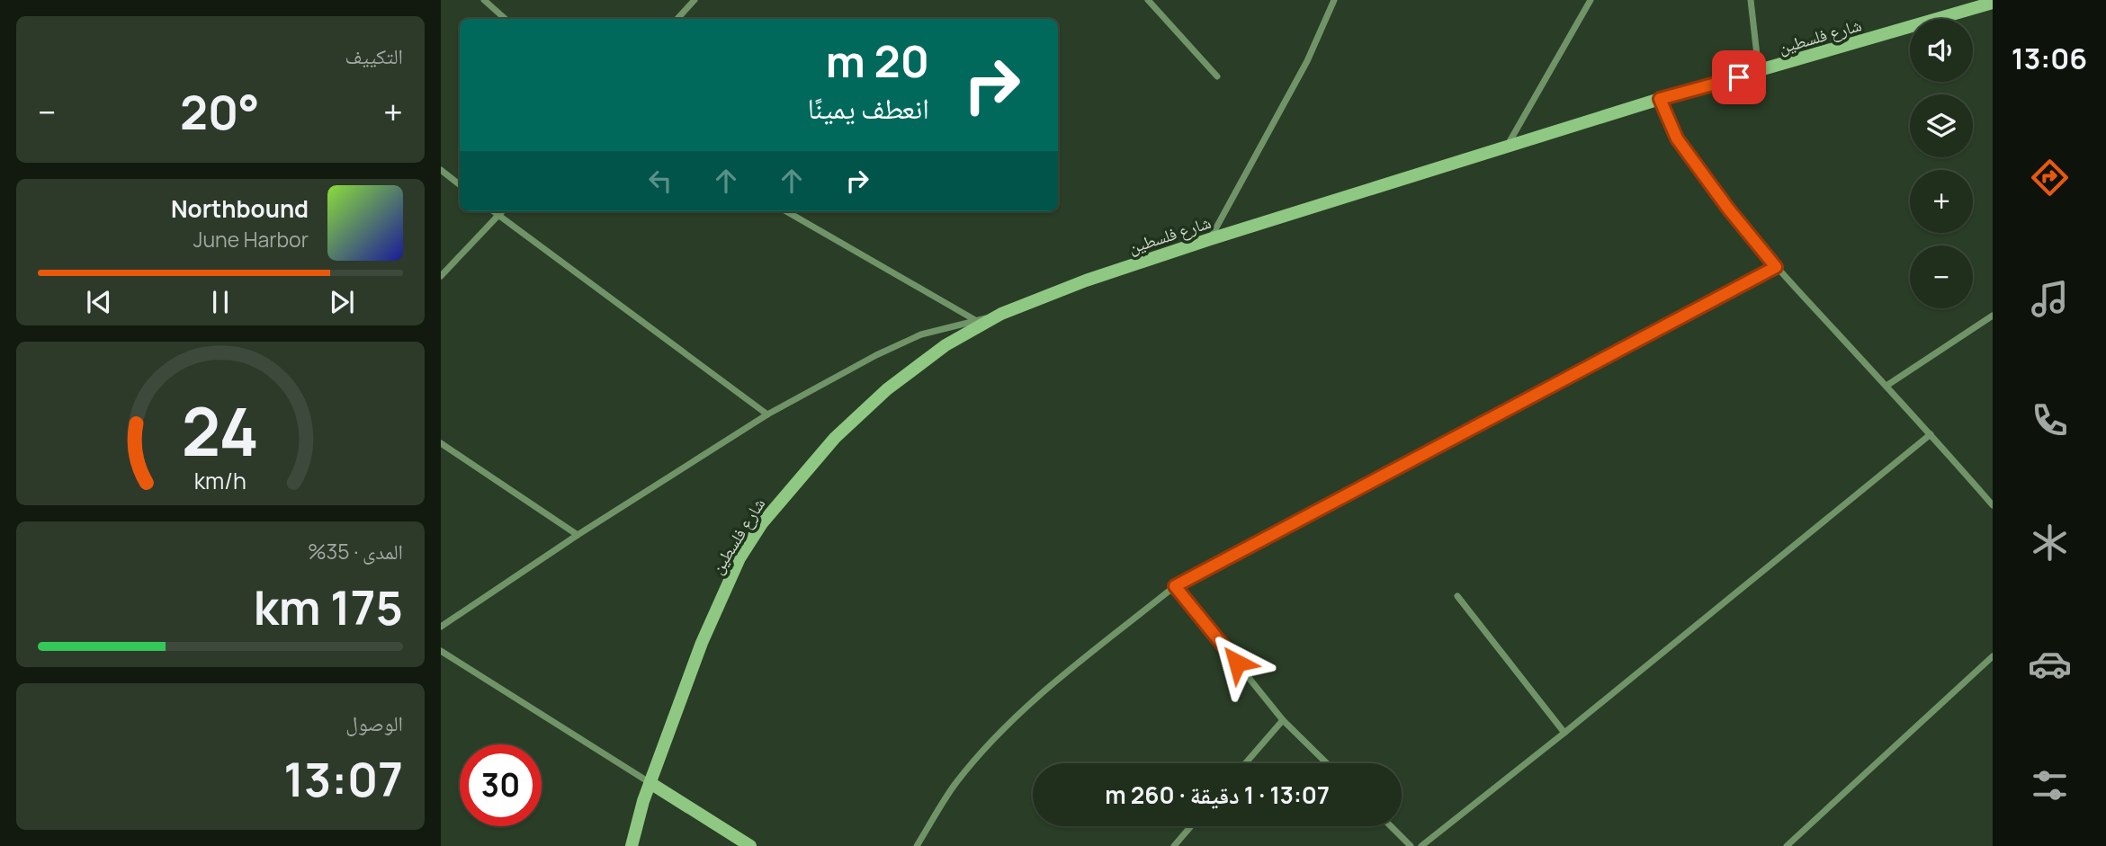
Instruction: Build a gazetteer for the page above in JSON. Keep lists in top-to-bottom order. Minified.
{"streets":{"street":["شارع فلسطين"]},"page":{"tabs":"13:06","tile":["التكييف",["المدى · 35%","175 km"],["الوصول","13:07"]],"map_buttons":["+","−"],"turn":["20 m","انعطف يمينًا"],"heat":["−","20°","+"],"song":["Northbound","June Harbor"],"limit":"30","trip":"13:07 · 1 دقيقة · 260 m","gauge":["24","km/h"]}}
